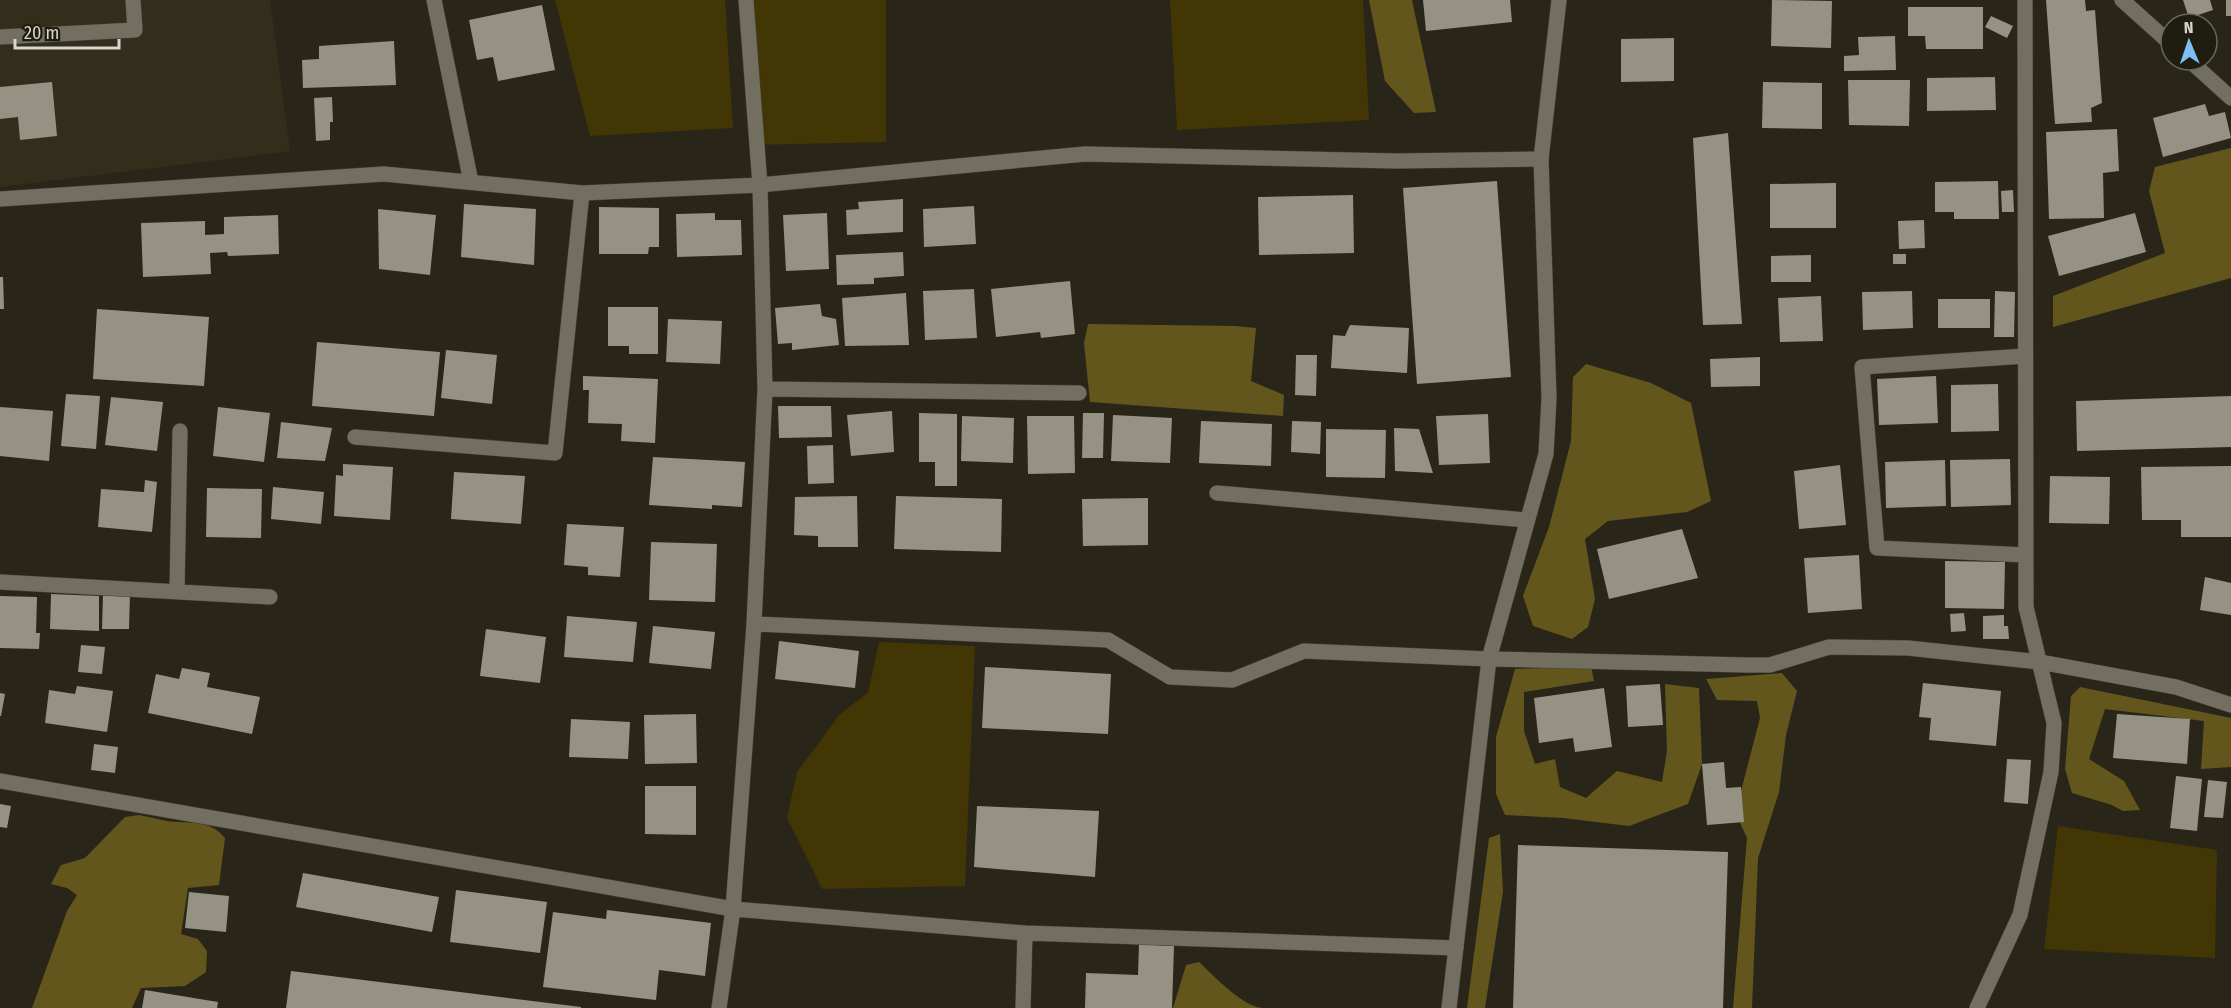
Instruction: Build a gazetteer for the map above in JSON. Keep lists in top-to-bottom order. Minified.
{"scale_bar":"20 m","north":"top"}
